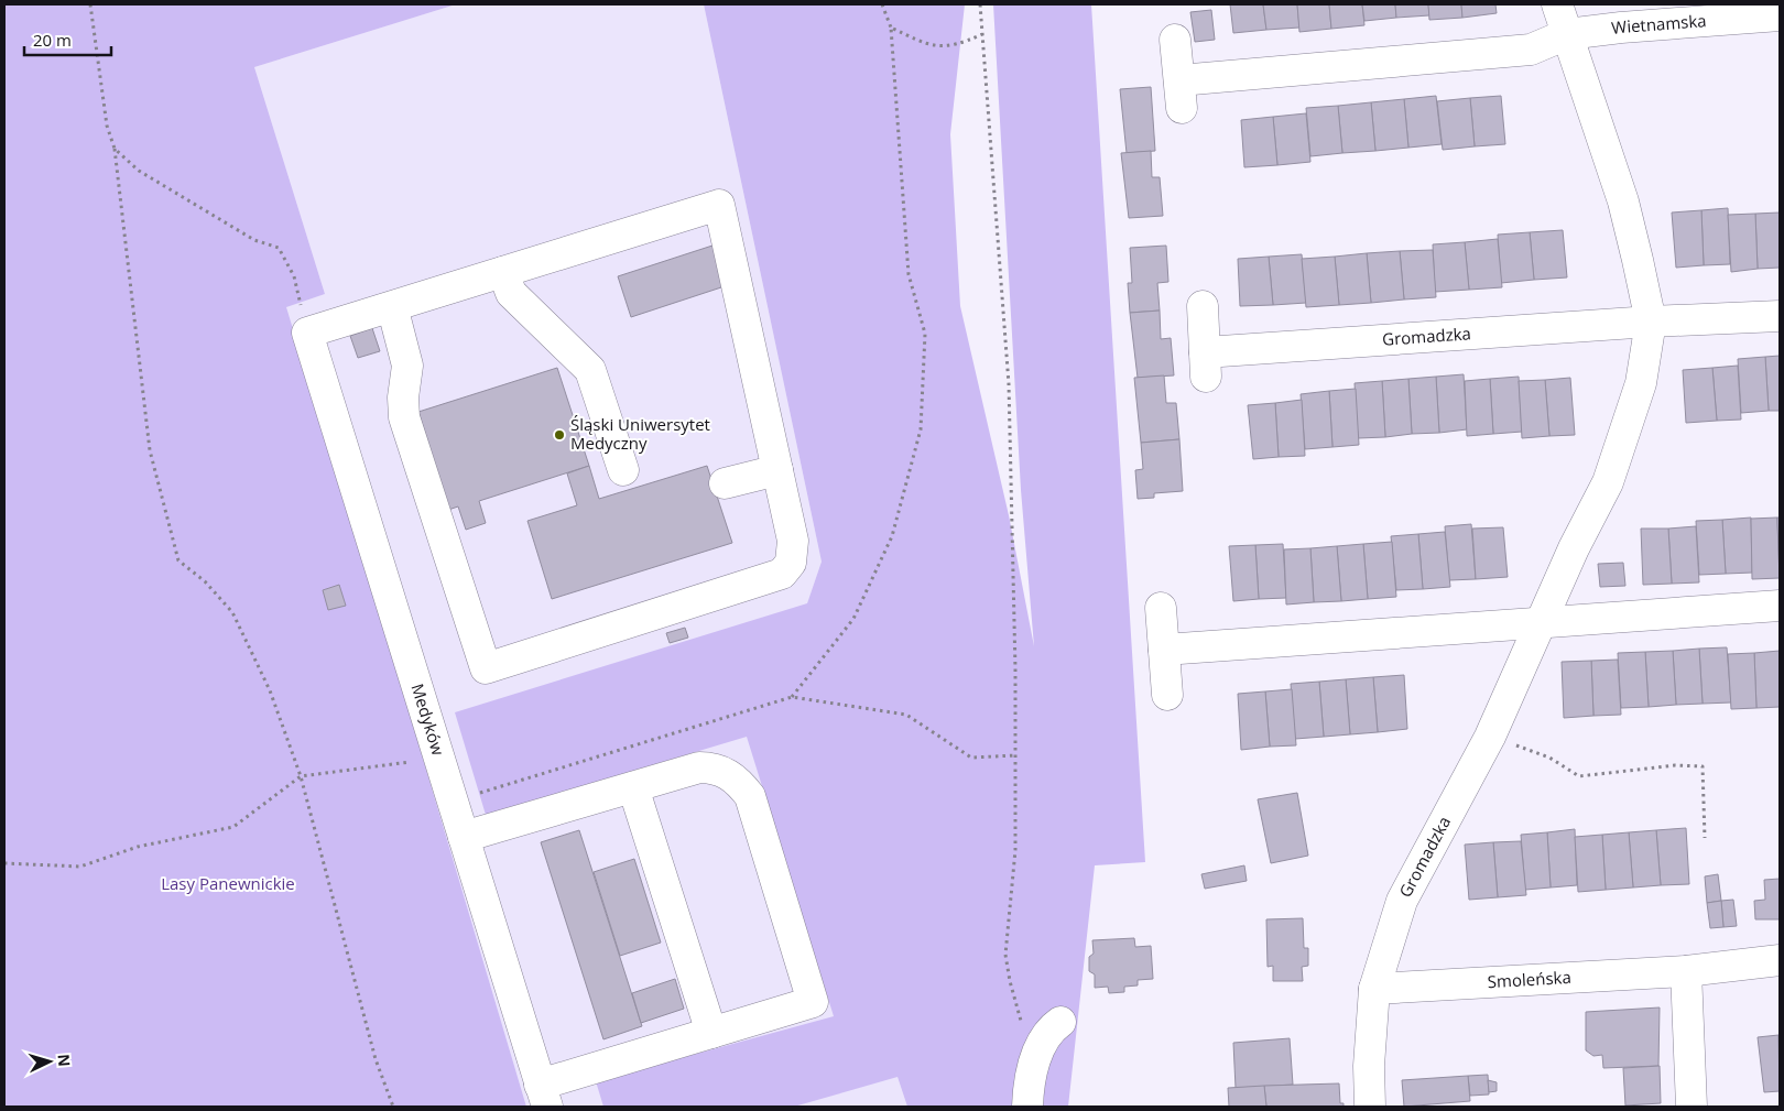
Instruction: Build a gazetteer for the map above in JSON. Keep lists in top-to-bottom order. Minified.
{"streets":{"street":["Wietnamska","Gromadzka","Medyków","Smoleńska"]},"crossings":[["Wietnamska","Gromadzka"],["Gromadzka","Smoleńska"]],"parks":["Lasy Panewnickie"],"places":["Śląski Uniwersytet Medyczny"],"scale_bar":"20 m","north":"right"}
